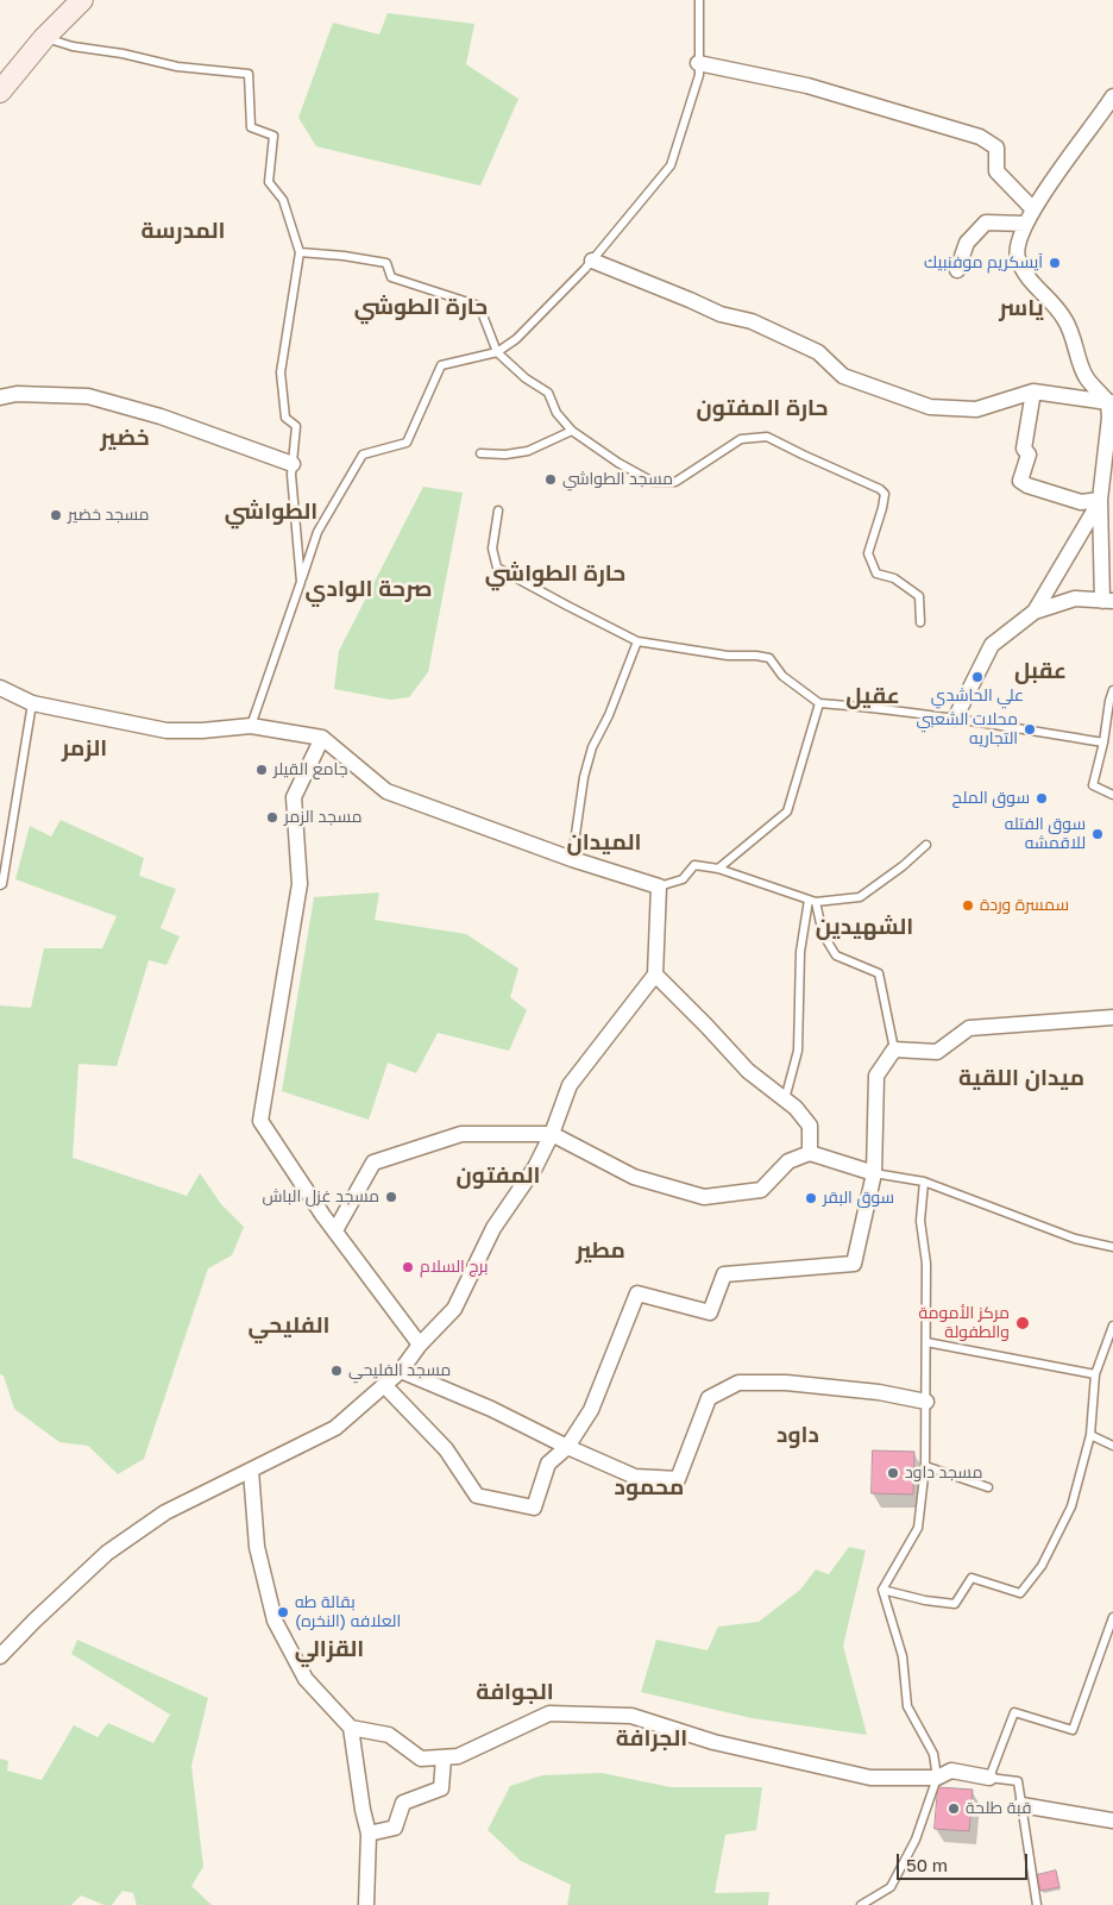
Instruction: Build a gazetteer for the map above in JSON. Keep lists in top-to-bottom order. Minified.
{"districts":["المدرسة","حارة الطوشي","ياسر","حارة المفتون","خضير","الطواشي","حارة الطواشي","صرحة الوادي","عقبل","عقيل","الزمر","الميدان","الشهيدين","ميدان اللقية","المفتون","مطير","الفليحي","داود","محمود","القزالي","الجوافة","الجرافة"],"places":["آيسكريم موفنبيك","مسجد الطواشي","مسجد خضير","علي الحاشدي","محلات الشعبي التجاريه","جامع القيلر","سوق الملح","مسجد الزمر","سوق الفتله للاقمشه","سمسرة وردة","مسجد غزل الباش","سوق البقر","برج السلام","مركز الأمومة والطفولة","مسجد الفليحي","مسجد داود","بقالة طه العلافه (النخره)","قبة طلحة"],"scale_bar":"50 m"}
